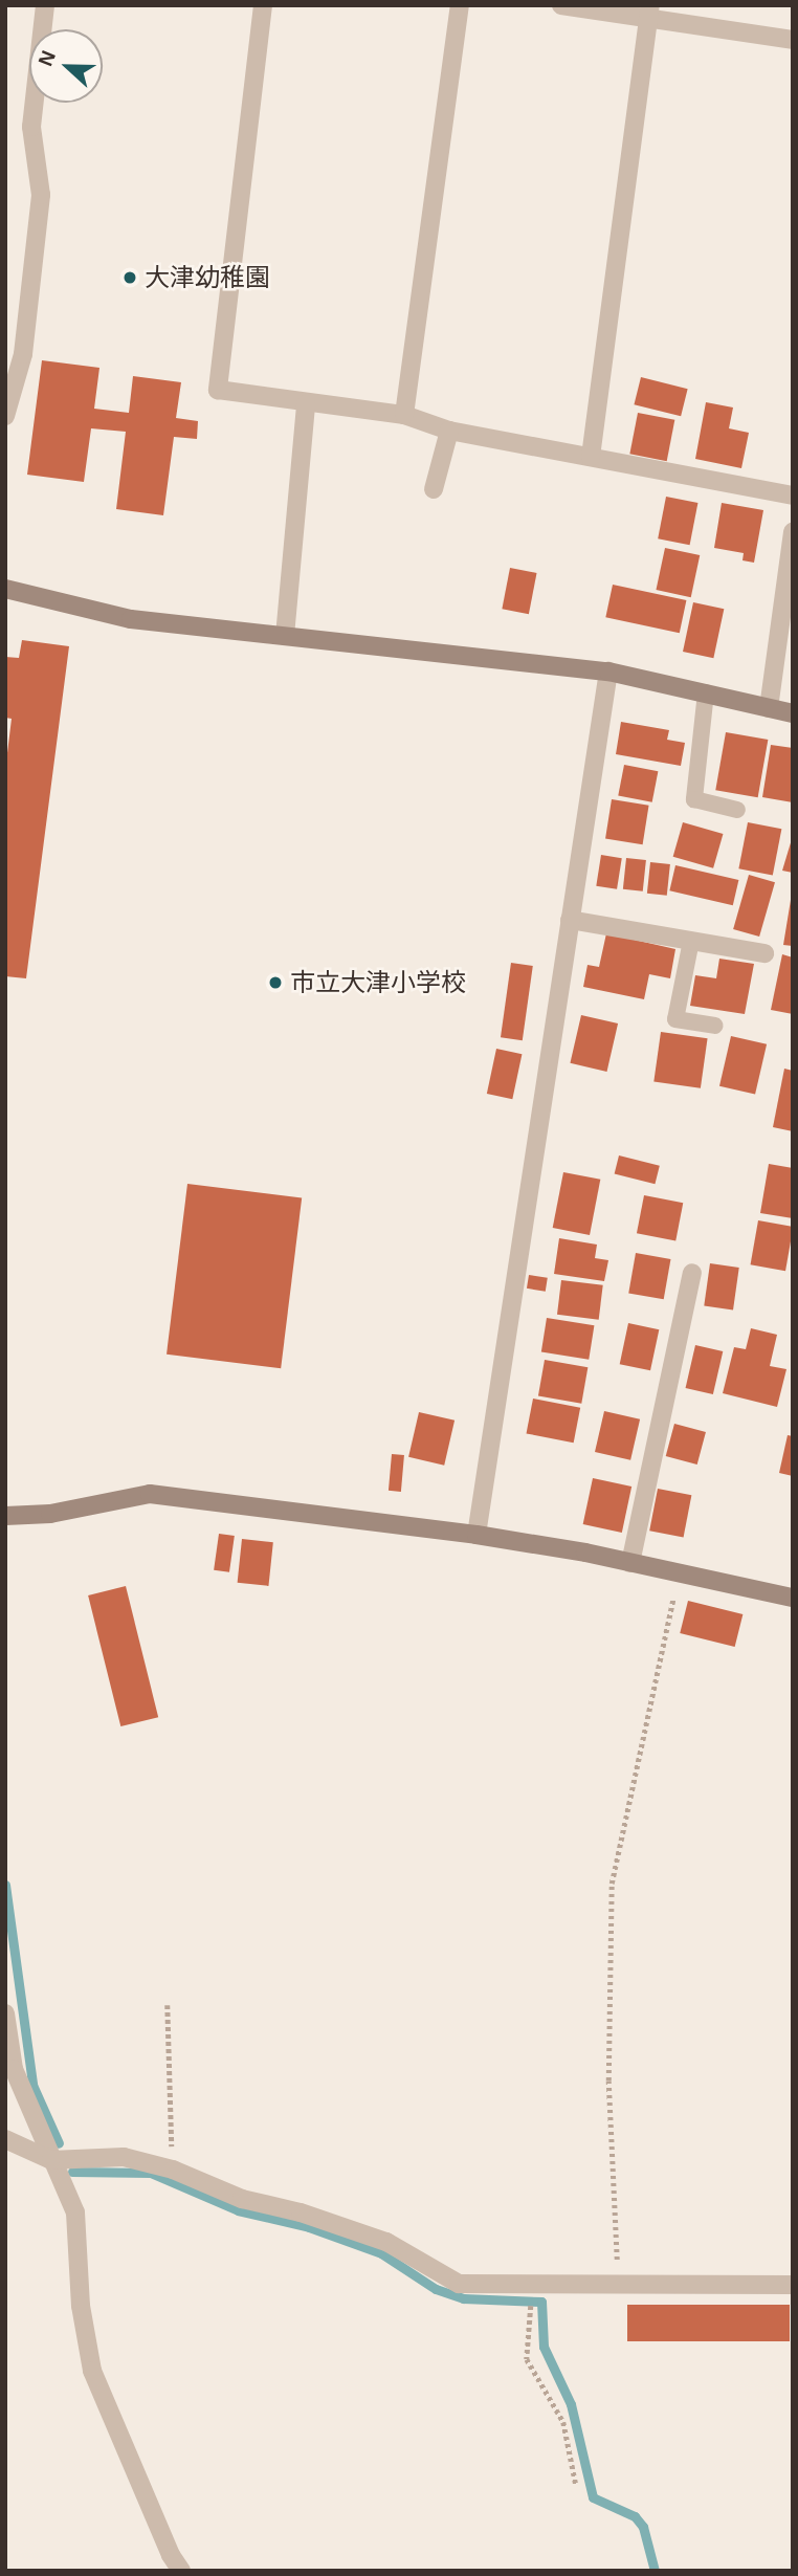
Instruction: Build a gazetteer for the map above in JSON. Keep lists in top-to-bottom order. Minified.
{"places":["大津幼稚園","市立大津小学校"],"north":"left"}
